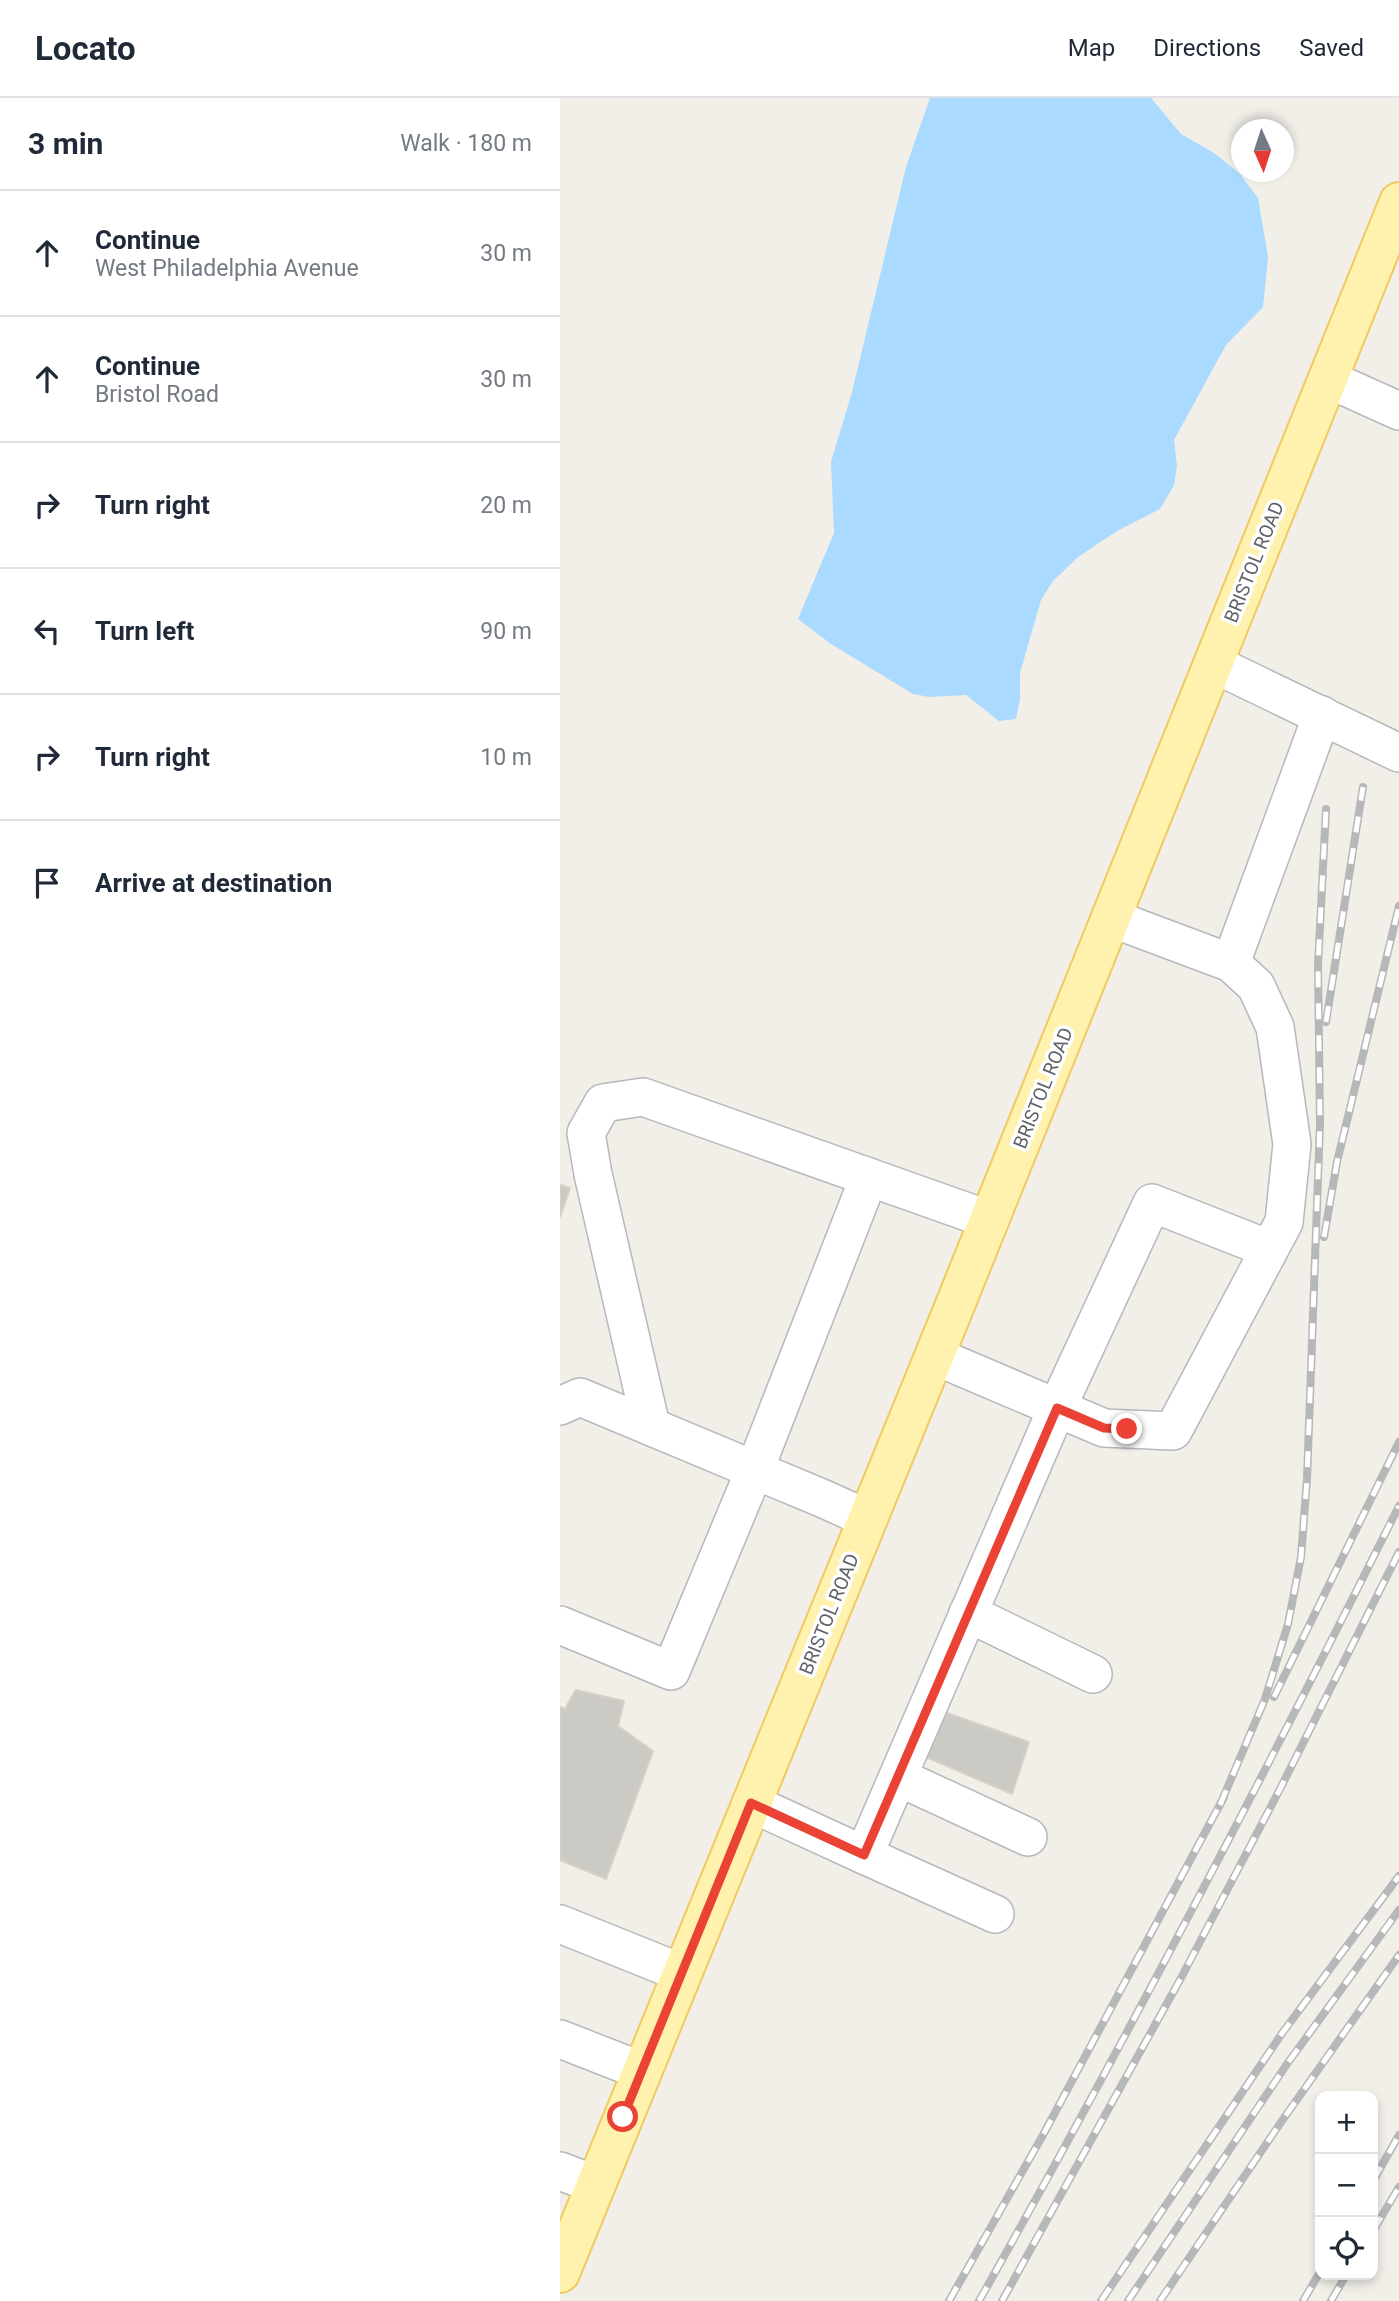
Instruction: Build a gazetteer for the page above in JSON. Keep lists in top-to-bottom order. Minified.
{"streets":{"main road":["BRISTOL ROAD"]},"north":"bottom","page":{"header":"Locato","nav":["Map","Directions","Saved"],"heading":["3 min","Walk · 180 m"],"list":[["Continue","West Philadelphia Avenue","30 m"],["Continue","Bristol Road","30 m"],["Turn right","20 m"],["Turn left","90 m"],["Turn right","10 m"],"Arrive at destination"],"map_buttons":["+","−"]}}
